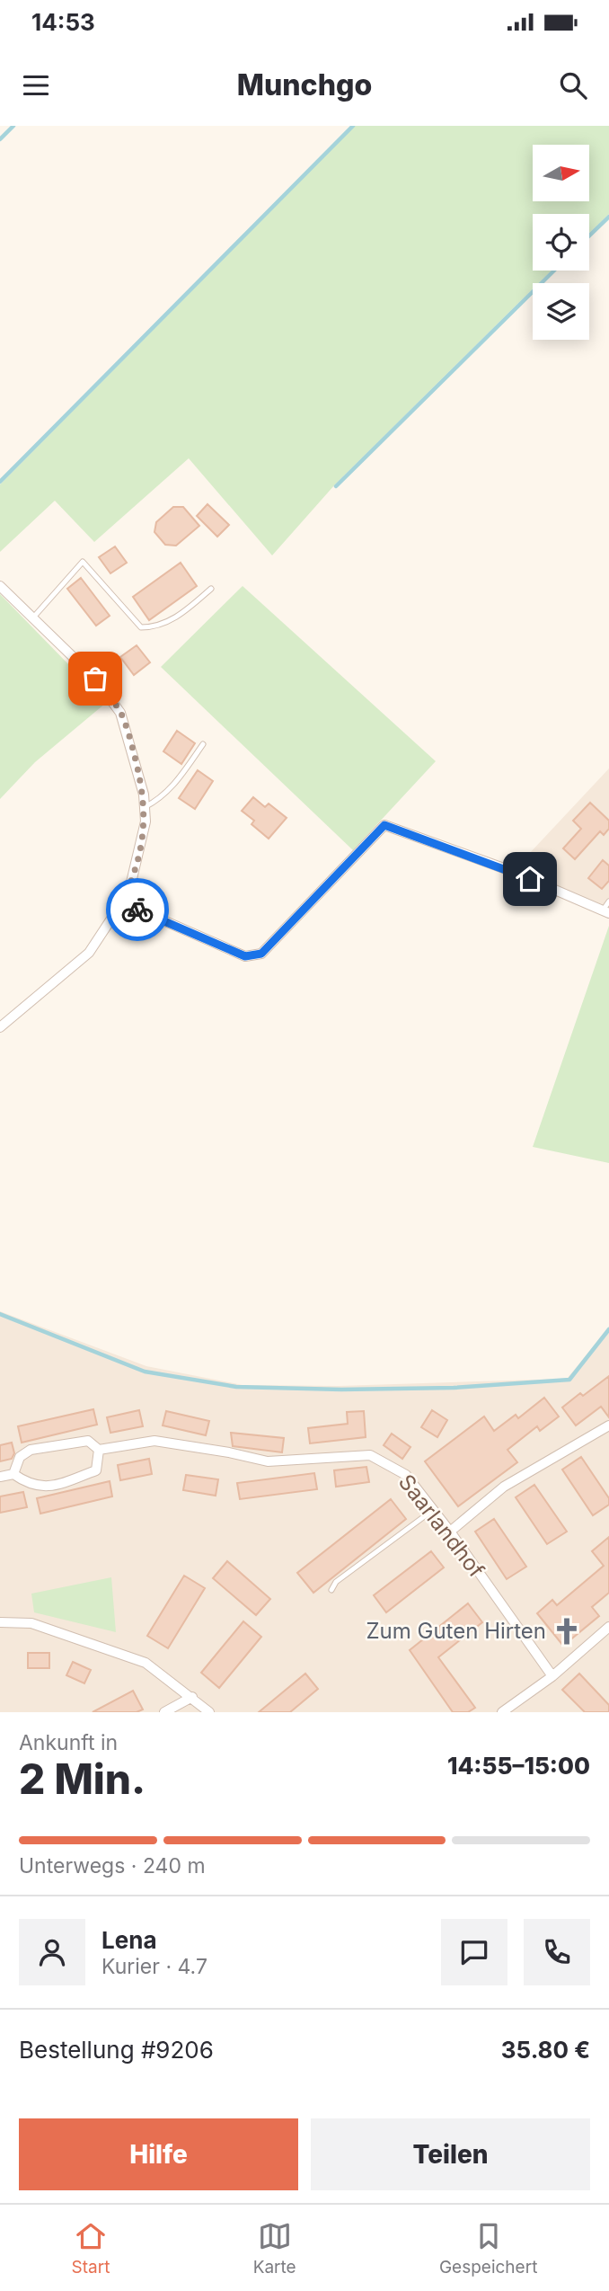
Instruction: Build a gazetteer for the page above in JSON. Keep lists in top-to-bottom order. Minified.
{"streets":{"street":["Saarlandhof"]},"places":{"church":["Zum Guten Hirten"]},"north":"right","page":{"status":"14:53","header":"Munchgo","heading":["2 Min.","Ankunft in","14:55–15:00"],"panel":["Lena","Kurier · 4.7","Bestellung #9206","35.80 €"],"bar":"Unterwegs · 240 m","buttons":["Hilfe","Teilen"],"tabs":["Start","Karte","Gespeichert"]}}
